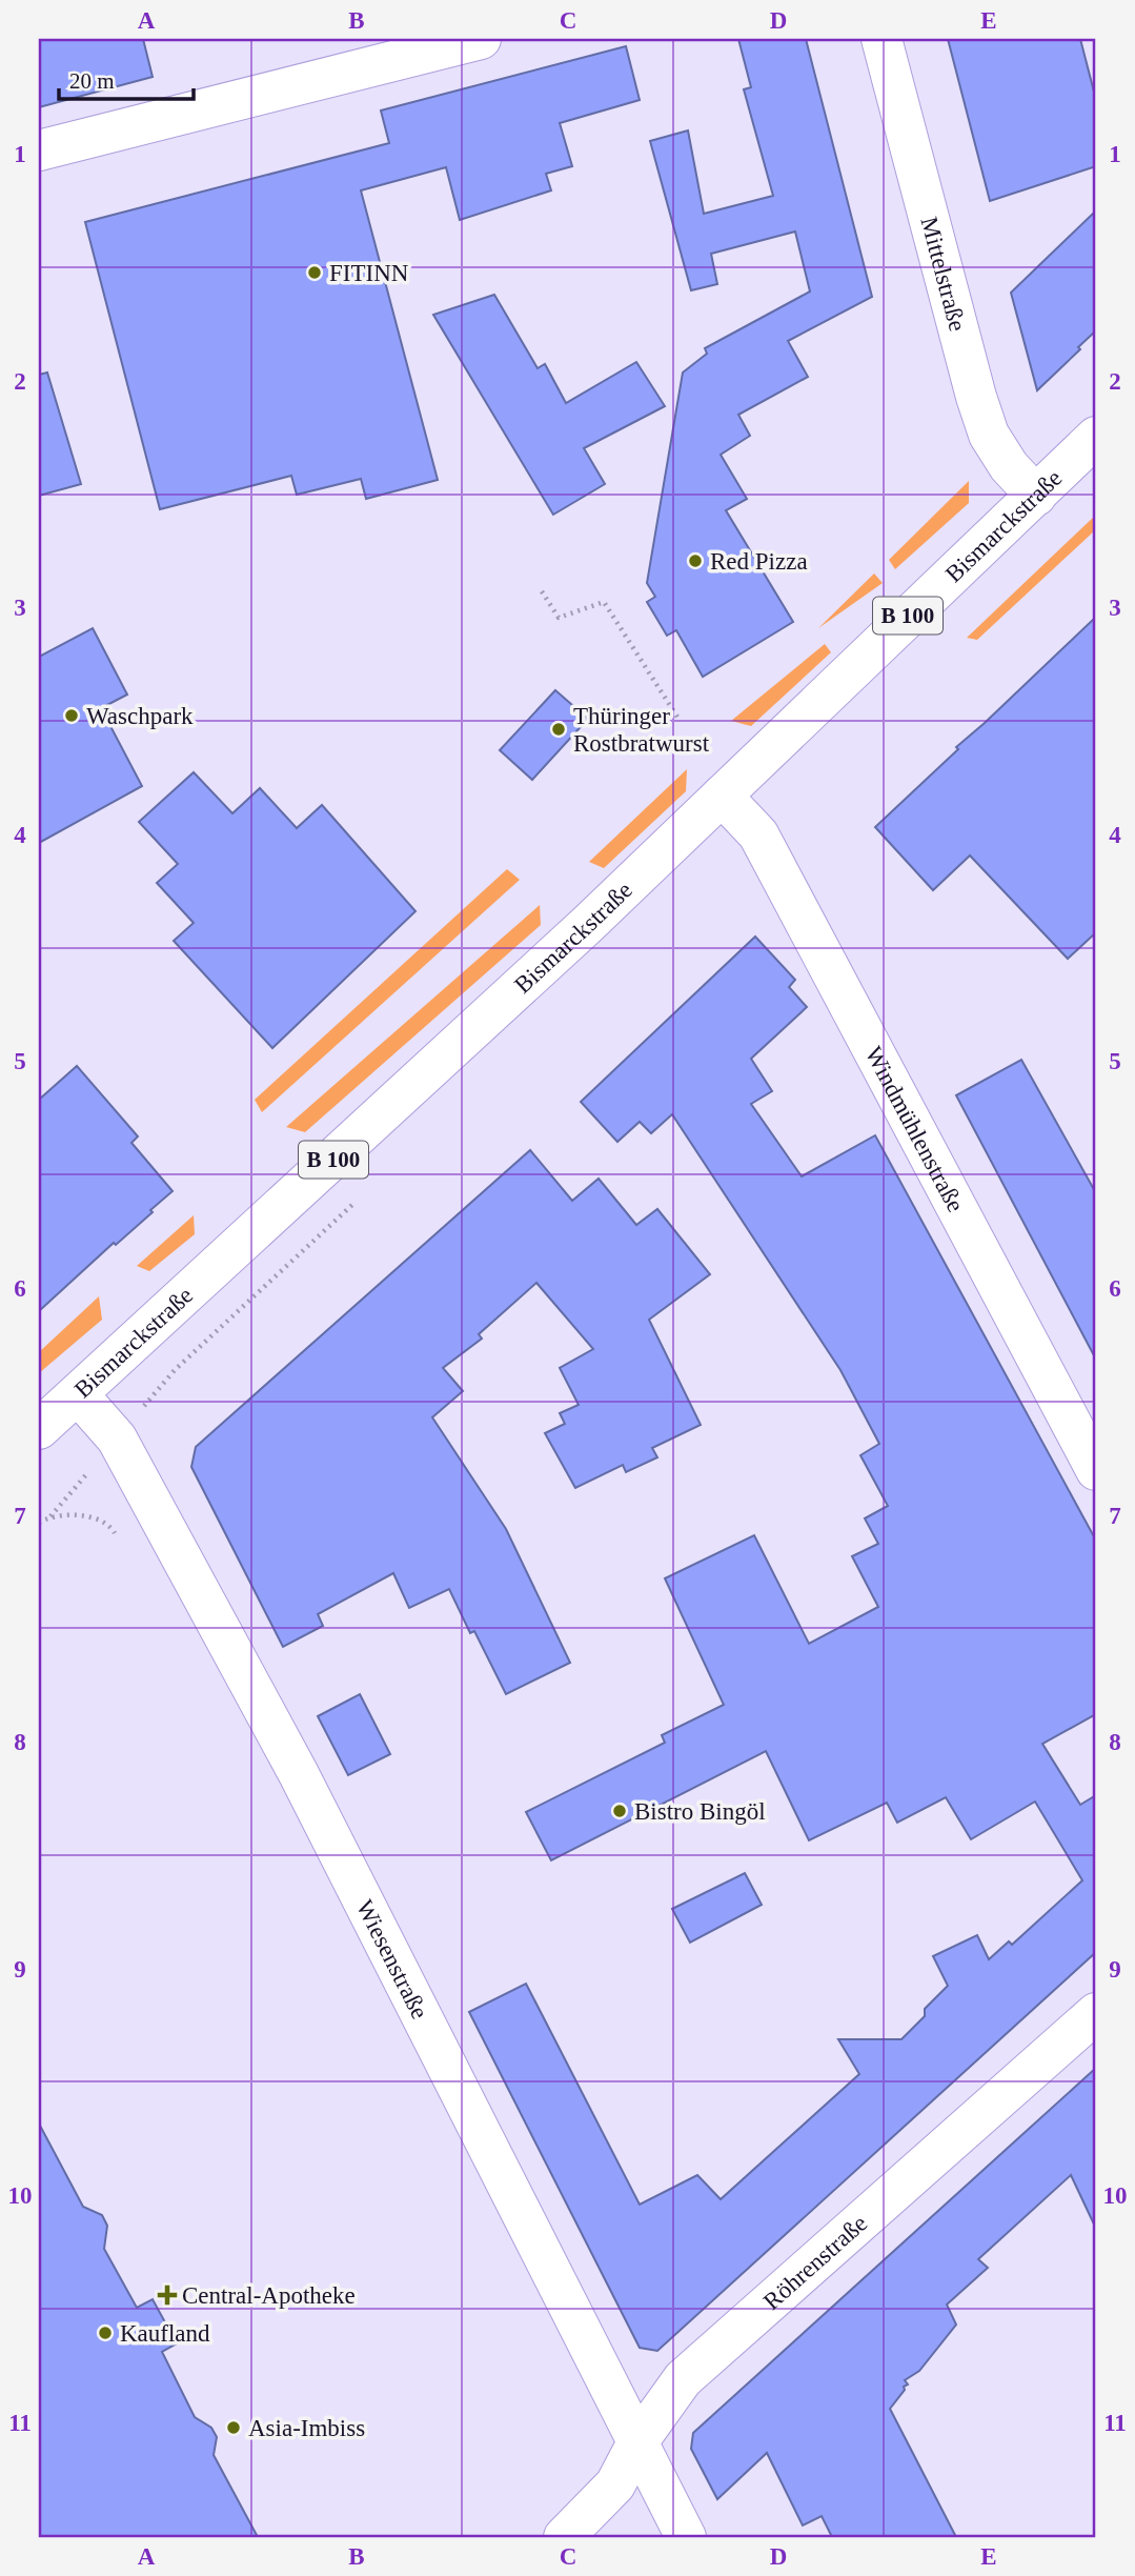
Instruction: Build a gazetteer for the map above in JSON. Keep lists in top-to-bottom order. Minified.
{"streets":{"street":["Mittelstraße","Bismarckstraße","B 100","Windmühlenstraße","Wiesenstraße","Röhrenstraße"]},"crossings":[["Mittelstraße","Bismarckstraße"],["Bismarckstraße","Windmühlenstraße"],["Bismarckstraße","Wiesenstraße"],["Wiesenstraße","Röhrenstraße"]],"places":{"other":["FITINN","Red Pizza","Waschpark","Thüringer Rostbratwurst","Bistro Bingöl","Kaufland","Asia-Imbiss"],"health":["Central-Apotheke"]},"scale_bar":"20 m","grid":{"columns":["A","B","C","D","E"],"rows":["1","2","3","4","5","6","7","8","9","10","11"]}}
